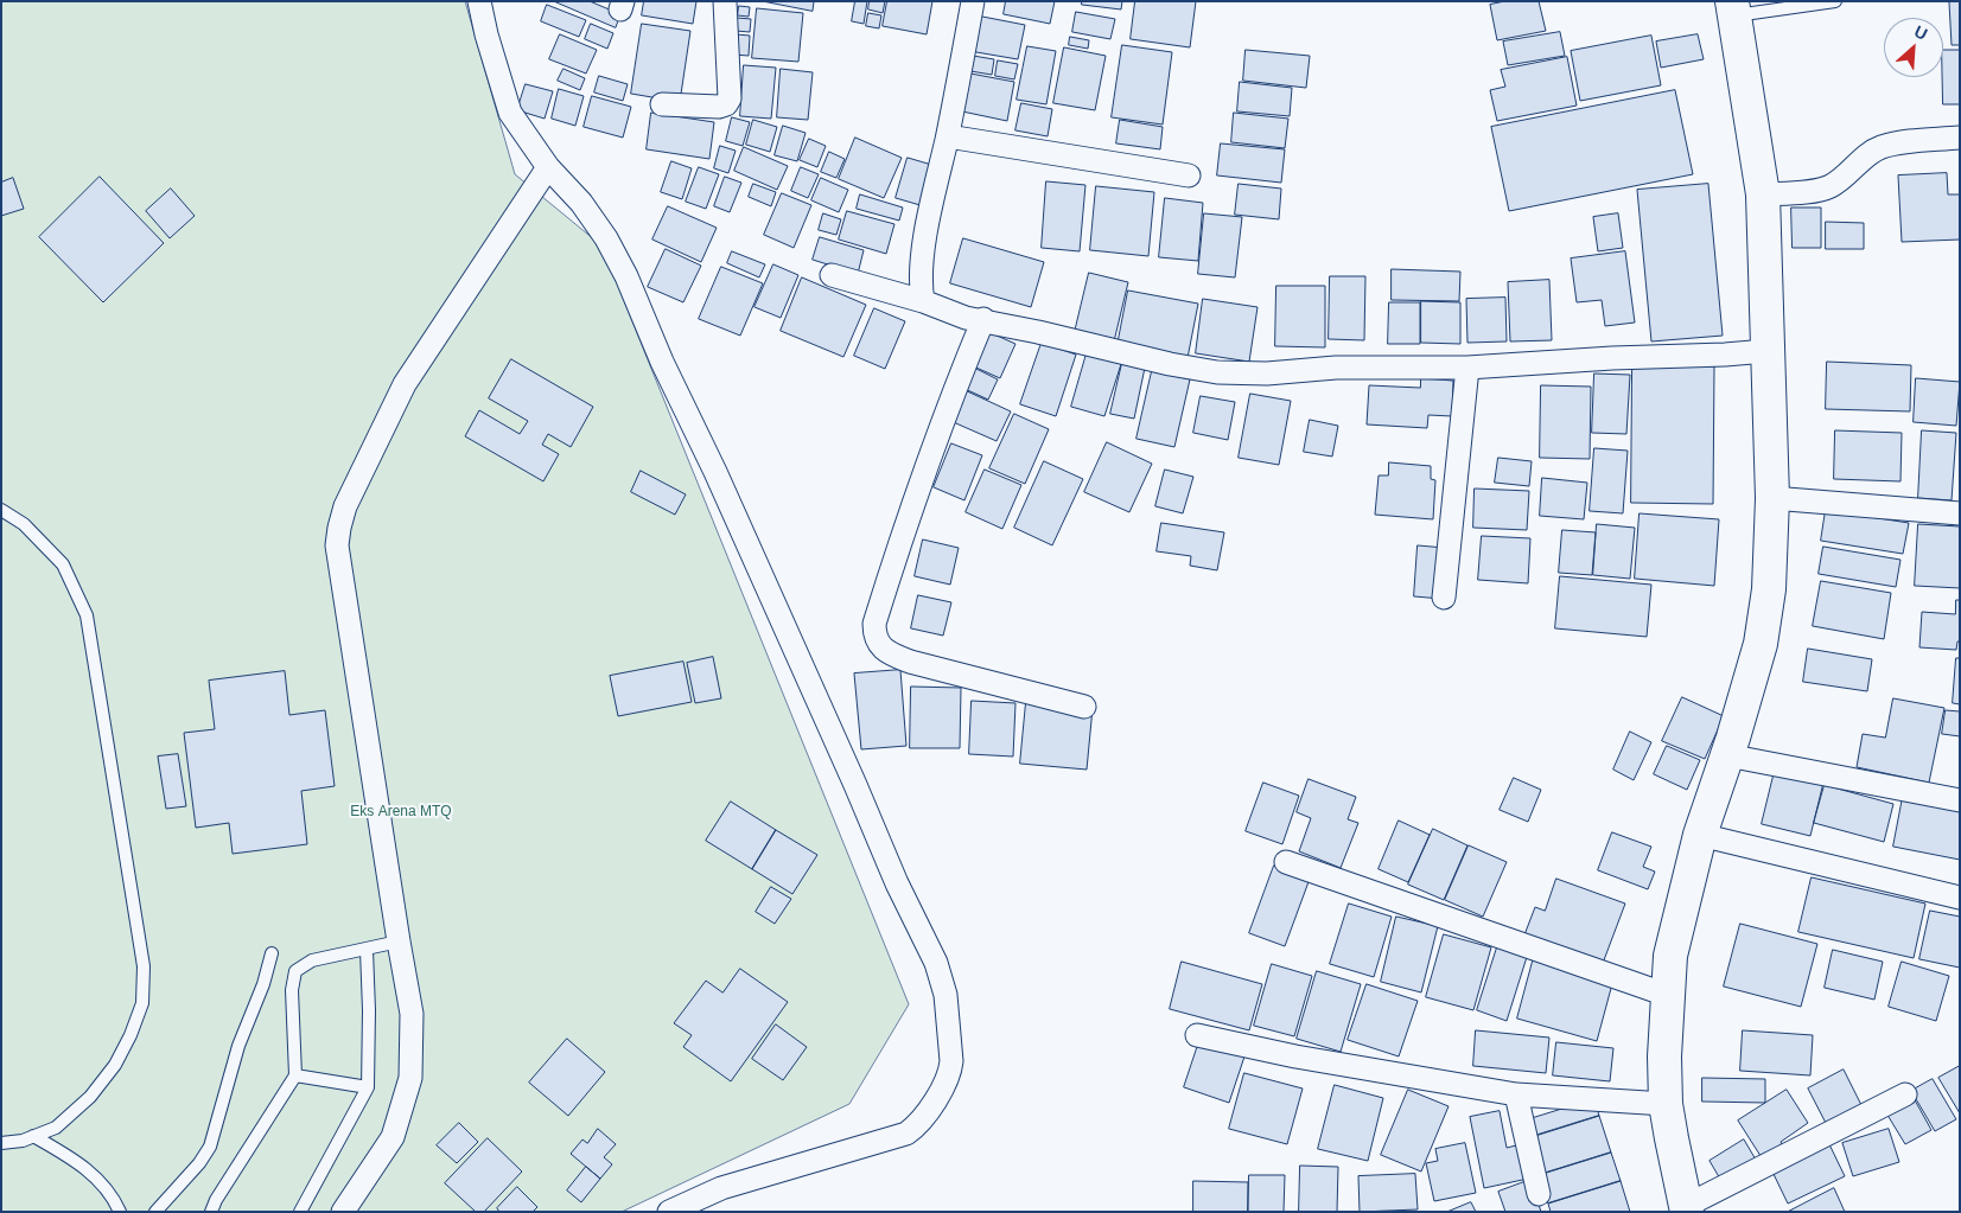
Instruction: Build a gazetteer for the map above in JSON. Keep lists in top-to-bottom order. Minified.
{"parks":["Eks Arena MTQ"],"north":"top right"}
